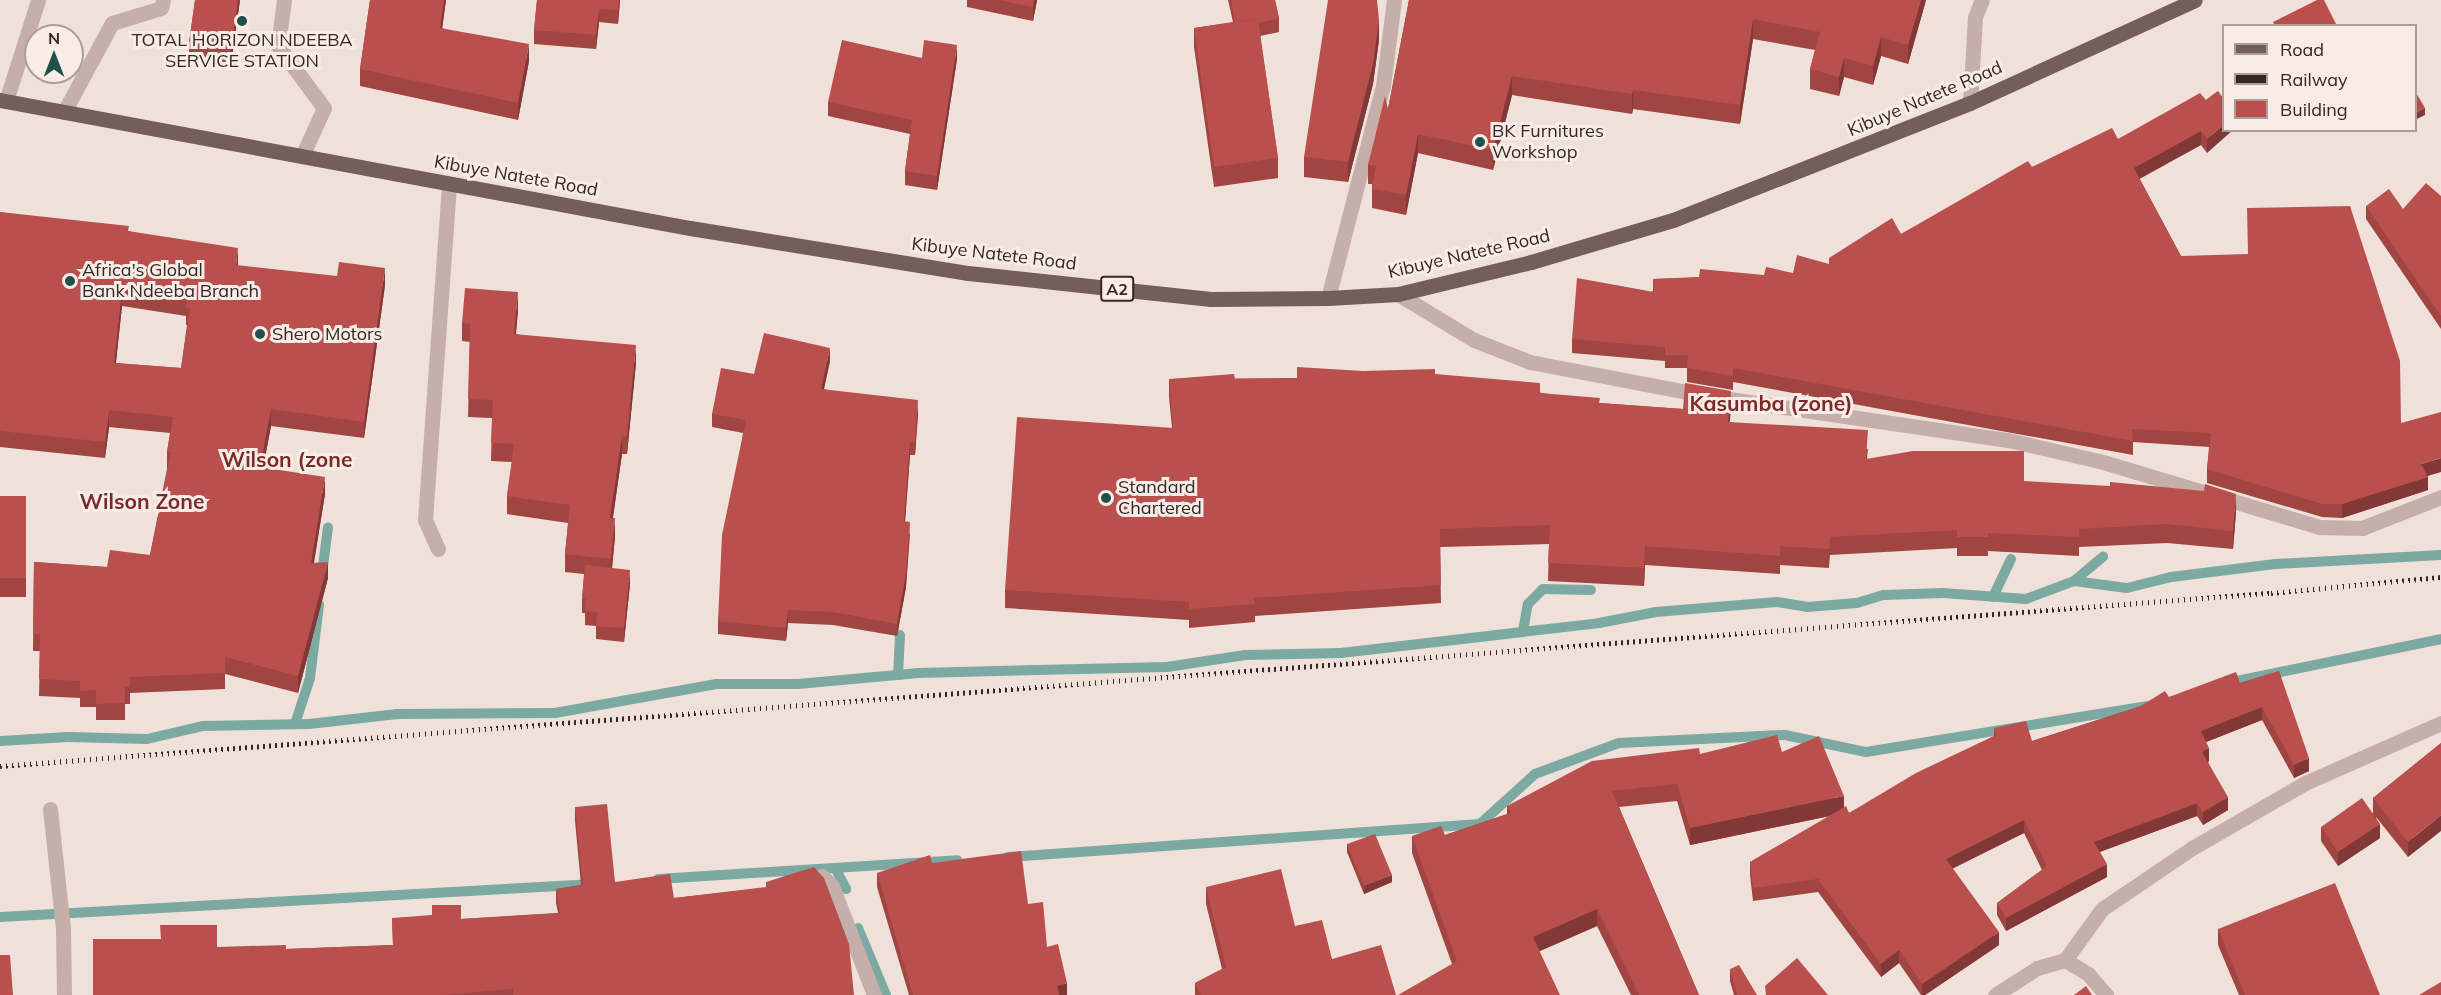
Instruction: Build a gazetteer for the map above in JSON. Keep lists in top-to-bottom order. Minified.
{"streets":{"main road":["Kibuye Natete Road","A2"]},"districts":["Kasumba (zone)","Wilson (zone","Wilson Zone"],"places":["TOTAL HORIZON NDEEBA SERVICE STATION","BK Furnitures Workshop","Africa's Global Bank Ndeeba Branch","Shero Motors","Standard Chartered"],"legend":["Road","Railway","Building"],"north":"top"}
